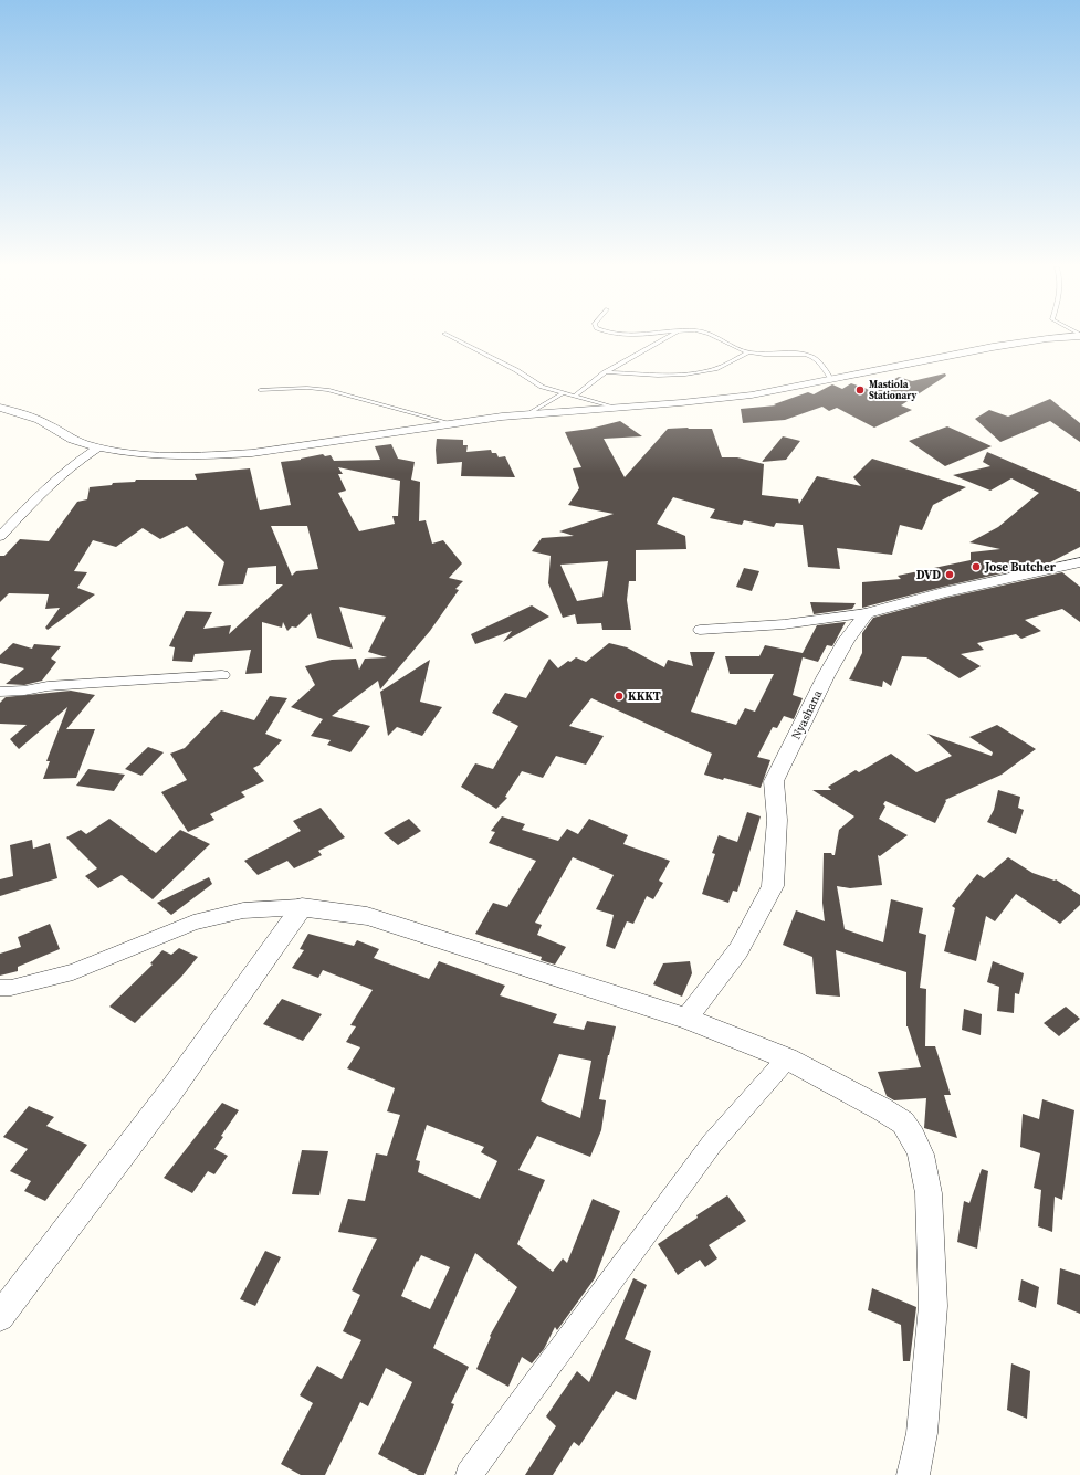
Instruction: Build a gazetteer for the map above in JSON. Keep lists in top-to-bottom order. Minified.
{"streets":{"street":["Nyashana"]},"places":["Mastiola Stationary","Jose Butcher","DVD","KKKT"]}
